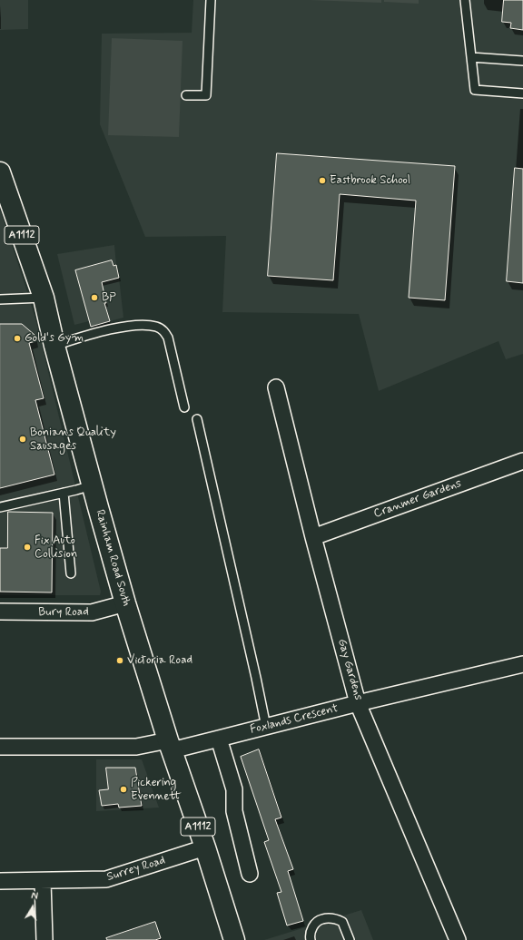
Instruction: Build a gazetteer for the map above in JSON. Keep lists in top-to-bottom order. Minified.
{"streets":{"main road":["A1112","Rainham Road South"],"street":["Cranmer Gardens","Bury Road","Gay Gardens","Foxlands Crescent","Surrey Road"]},"crossings":[["Cranmer Gardens","Gay Gardens"],["Rainham Road South","Bury Road"],["Rainham Road South","Foxlands Crescent"],["Rainham Road South","Surrey Road"],["Gay Gardens","Foxlands Crescent"]],"places":["Eastbrook School","BP","Gold's Gym","Bonians Quality Sausages","Fix Auto Collision","Victoria Road","Pickering Evennett"],"north":"top"}
